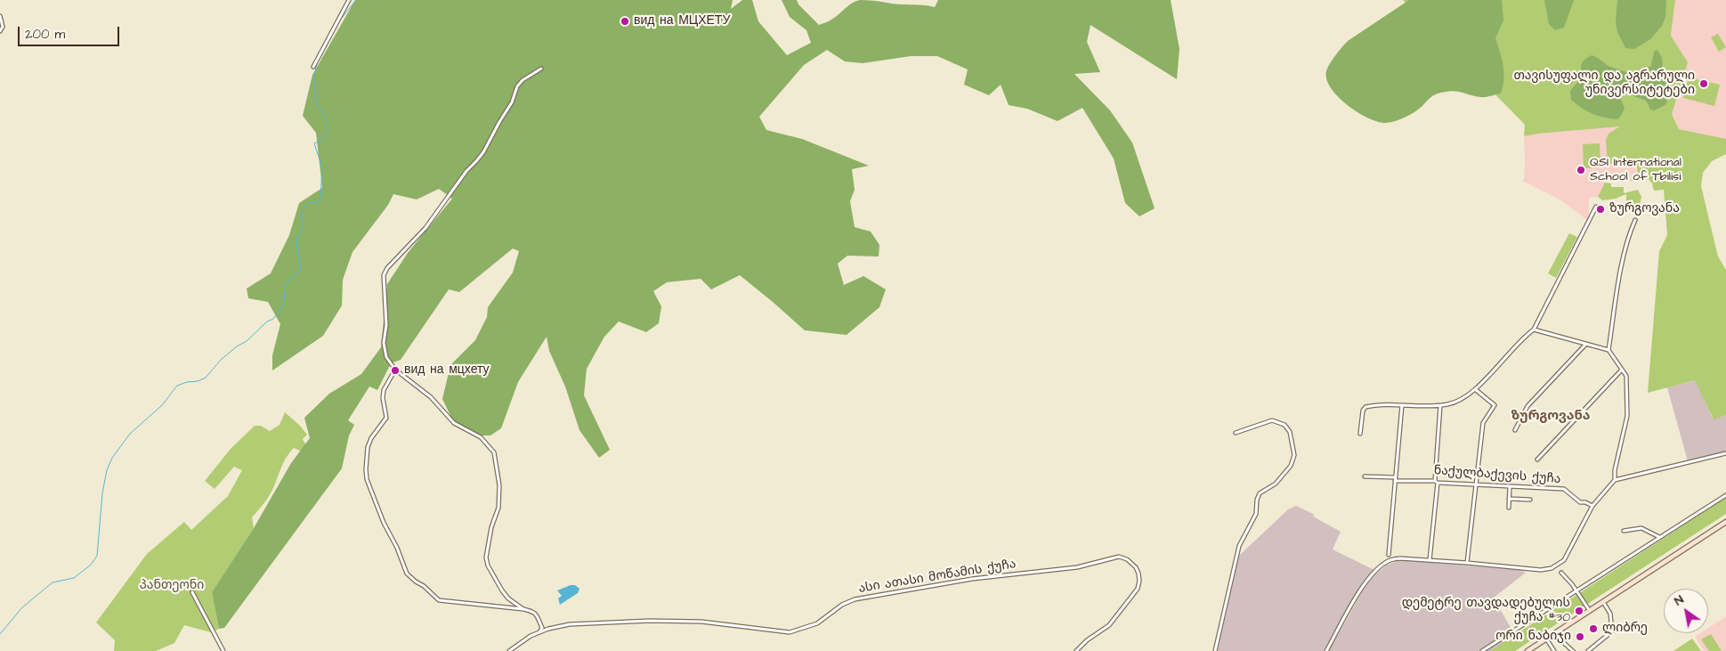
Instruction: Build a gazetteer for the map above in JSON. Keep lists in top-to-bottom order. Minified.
{"streets":{"street":["ნაქულბაქევის ქუჩა","ასი ათასი მოწამის ქუჩა"]},"districts":["ზურგოვანა"],"parks":["პანთეონი"],"places":["вид на МЦХЕТУ","თავისუფალი და აგრარული უნივერსიტეტები","QSI International School of Tbilisi","ზურგოვანა","вид на мцхету","დემეტრე თავდადებულის ქუჩა #30","ლიბრე","ორი ნაბიჯი"],"scale_bar":"200 m","north":"top left"}
